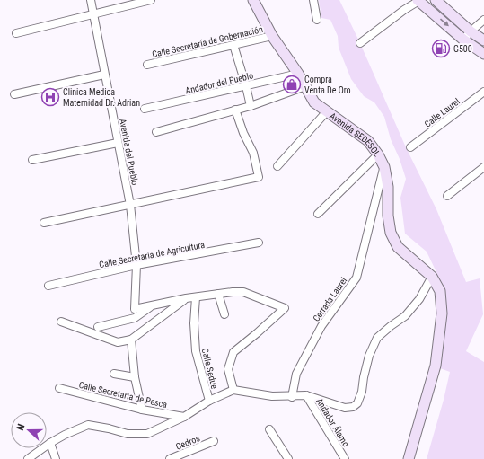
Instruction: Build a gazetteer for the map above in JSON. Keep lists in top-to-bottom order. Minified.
{"streets":{"main road":["Avenida SEDESOL"],"street":["Calle Secretaría de Gobernación","Andador del Pueblo","Calle Laurel","Avenida del Pueblo","Calle Secretaría de Agricultura","Cerrada Laurel","Calle Sedue","Calle Secretaría de Pesca","Andador Álamo","Cedros"]},"crossings":[["Calle Secretaría de Gobernación","Avenida SEDESOL"],["Andador del Pueblo","Avenida SEDESOL"],["Avenida SEDESOL","Cerrada Laurel"],["Avenida del Pueblo","Calle Secretaría de Agricultura"]],"places":{"fuel station":["G500"],"shop":["Compra Venta De Oro"],"hospital":["Clinica Medica Maternidad Dr. Adrian"]},"north":"left"}
